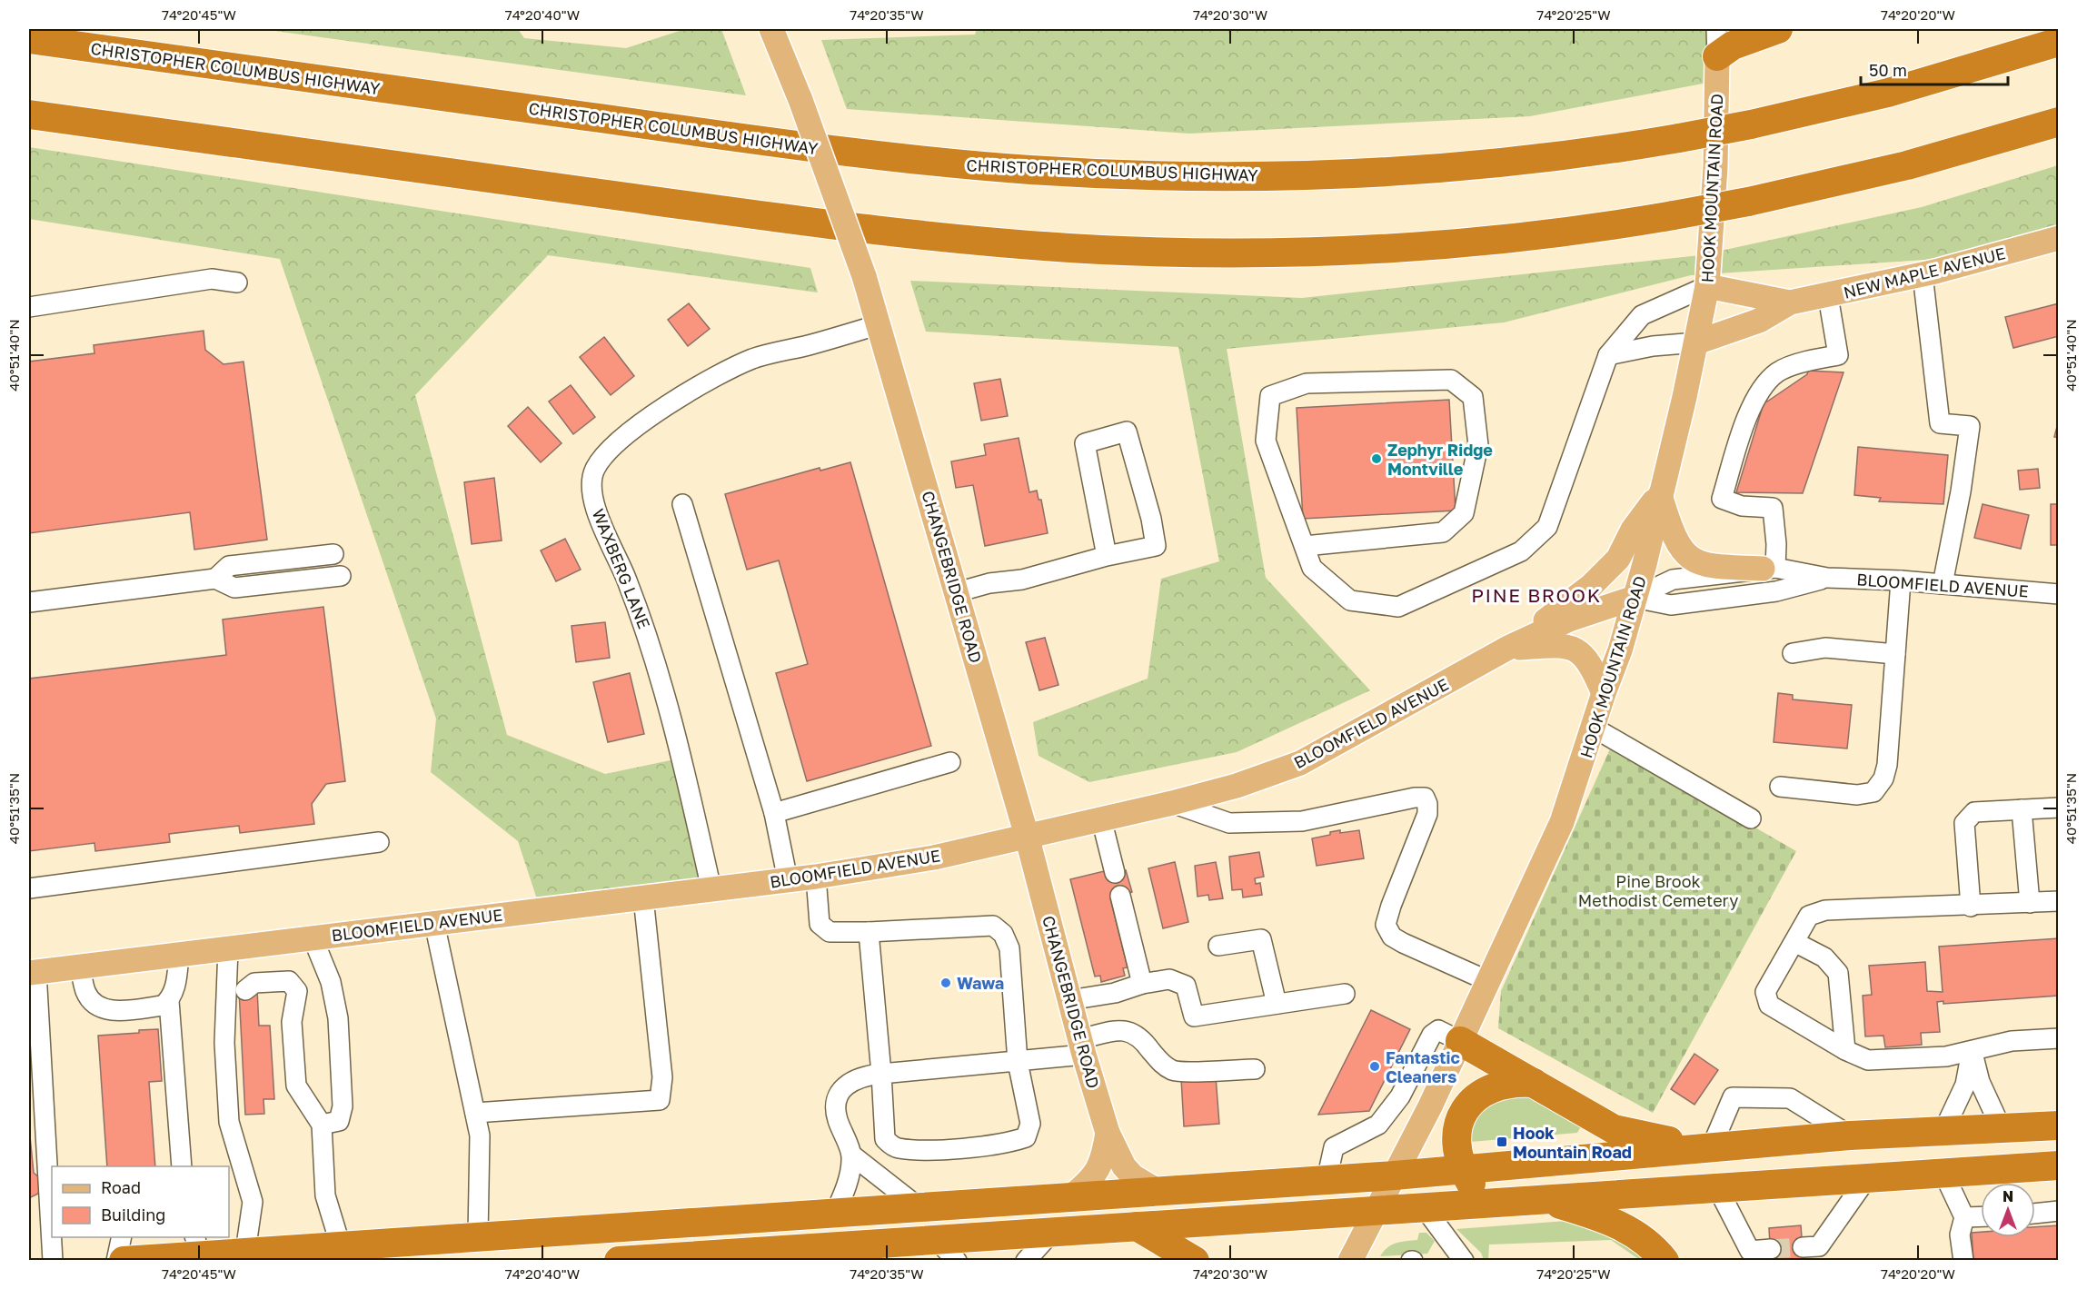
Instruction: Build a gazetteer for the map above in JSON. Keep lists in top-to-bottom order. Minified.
{"streets":{"highway":["CHRISTOPHER COLUMBUS HIGHWAY"],"main road":["HOOK MOUNTAIN ROAD","NEW MAPLE AVENUE","CHANGEBRIDGE ROAD","BLOOMFIELD AVENUE"],"street":["WAXBERG LANE"]},"crossings":[["HOOK MOUNTAIN ROAD","NEW MAPLE AVENUE"],["HOOK MOUNTAIN ROAD","BLOOMFIELD AVENUE"],["WAXBERG LANE","CHANGEBRIDGE ROAD"],["WAXBERG LANE","BLOOMFIELD AVENUE"],["CHANGEBRIDGE ROAD","BLOOMFIELD AVENUE"]],"districts":["PINE BROOK"],"parks":["Pine Brook Methodist Cemetery"],"places":{"other":["Zephyr Ridge Montville","Wawa","Fantastic Cleaners"],"transit":["Hook Mountain Road"]},"legend":["Road","Building"],"scale_bar":"50 m","north":"top","coordinates":["74°20'45\"W","74°20'40\"W","74°20'35\"W","74°20'30\"W","74°20'25\"W","74°20'20\"W","40°51'40\"N","40°51'35\"N"]}
